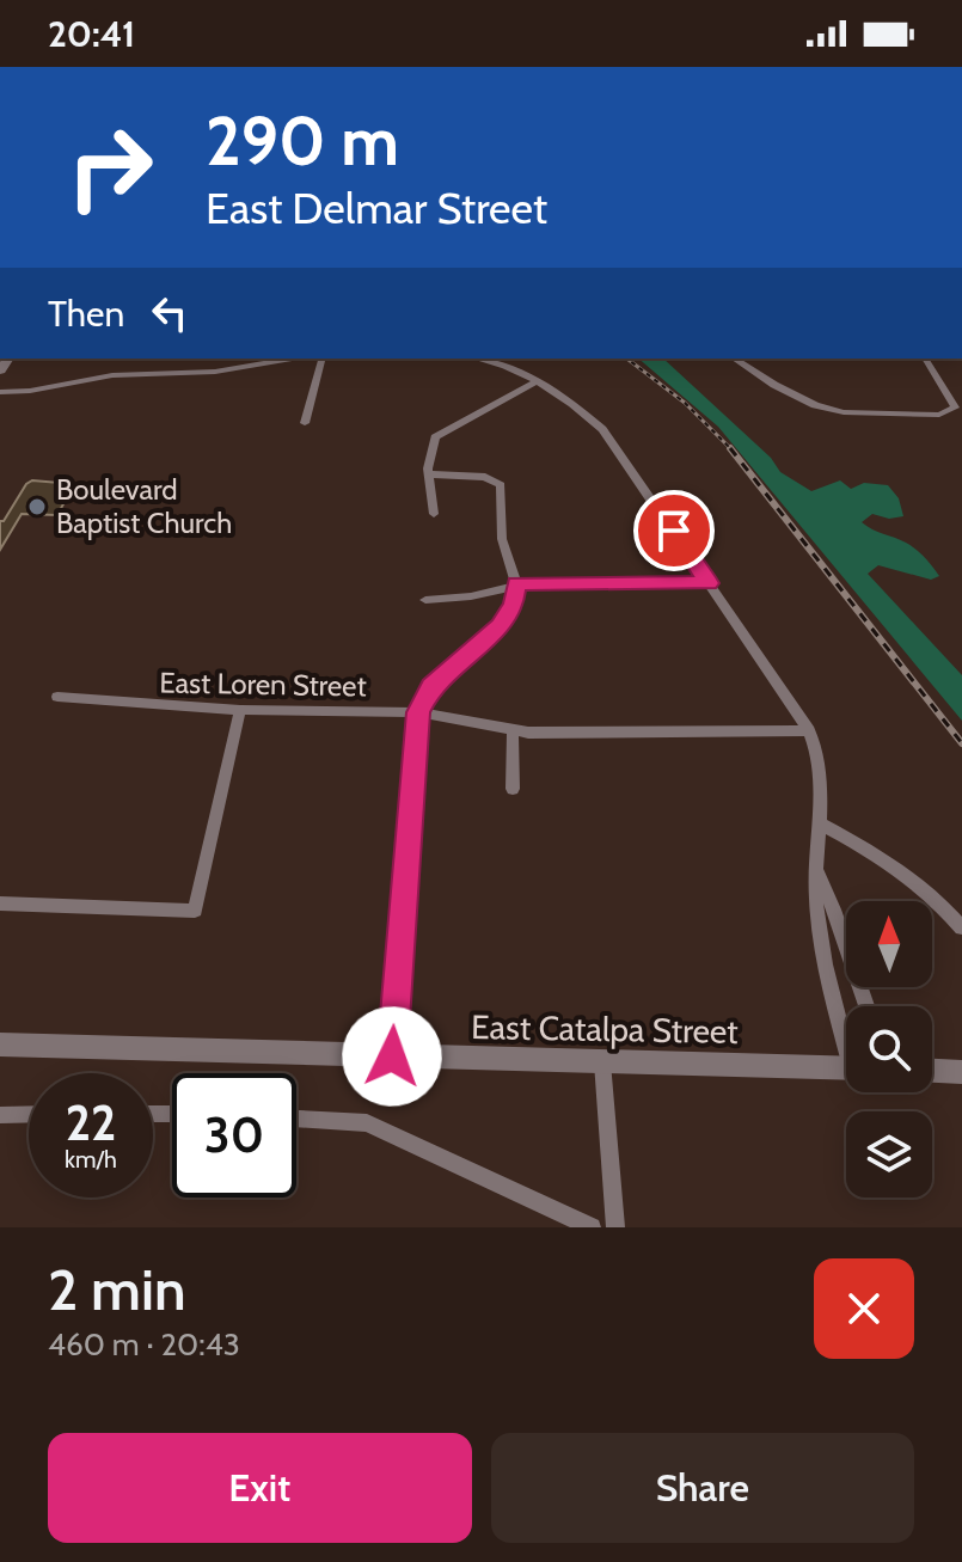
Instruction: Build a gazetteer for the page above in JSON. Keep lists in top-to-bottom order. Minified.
{"streets":{"street":["East Loren Street","East Catalpa Street"]},"places":["Boulevard Baptist Church"],"north":"top","page":{"status":"20:41","turn":["290 m","East Delmar Street"],"then":"Then","speed":"22 km/h","limit":"30","heading":["2 min","460 m · 20:43"],"buttons":["Exit","Share"]}}
